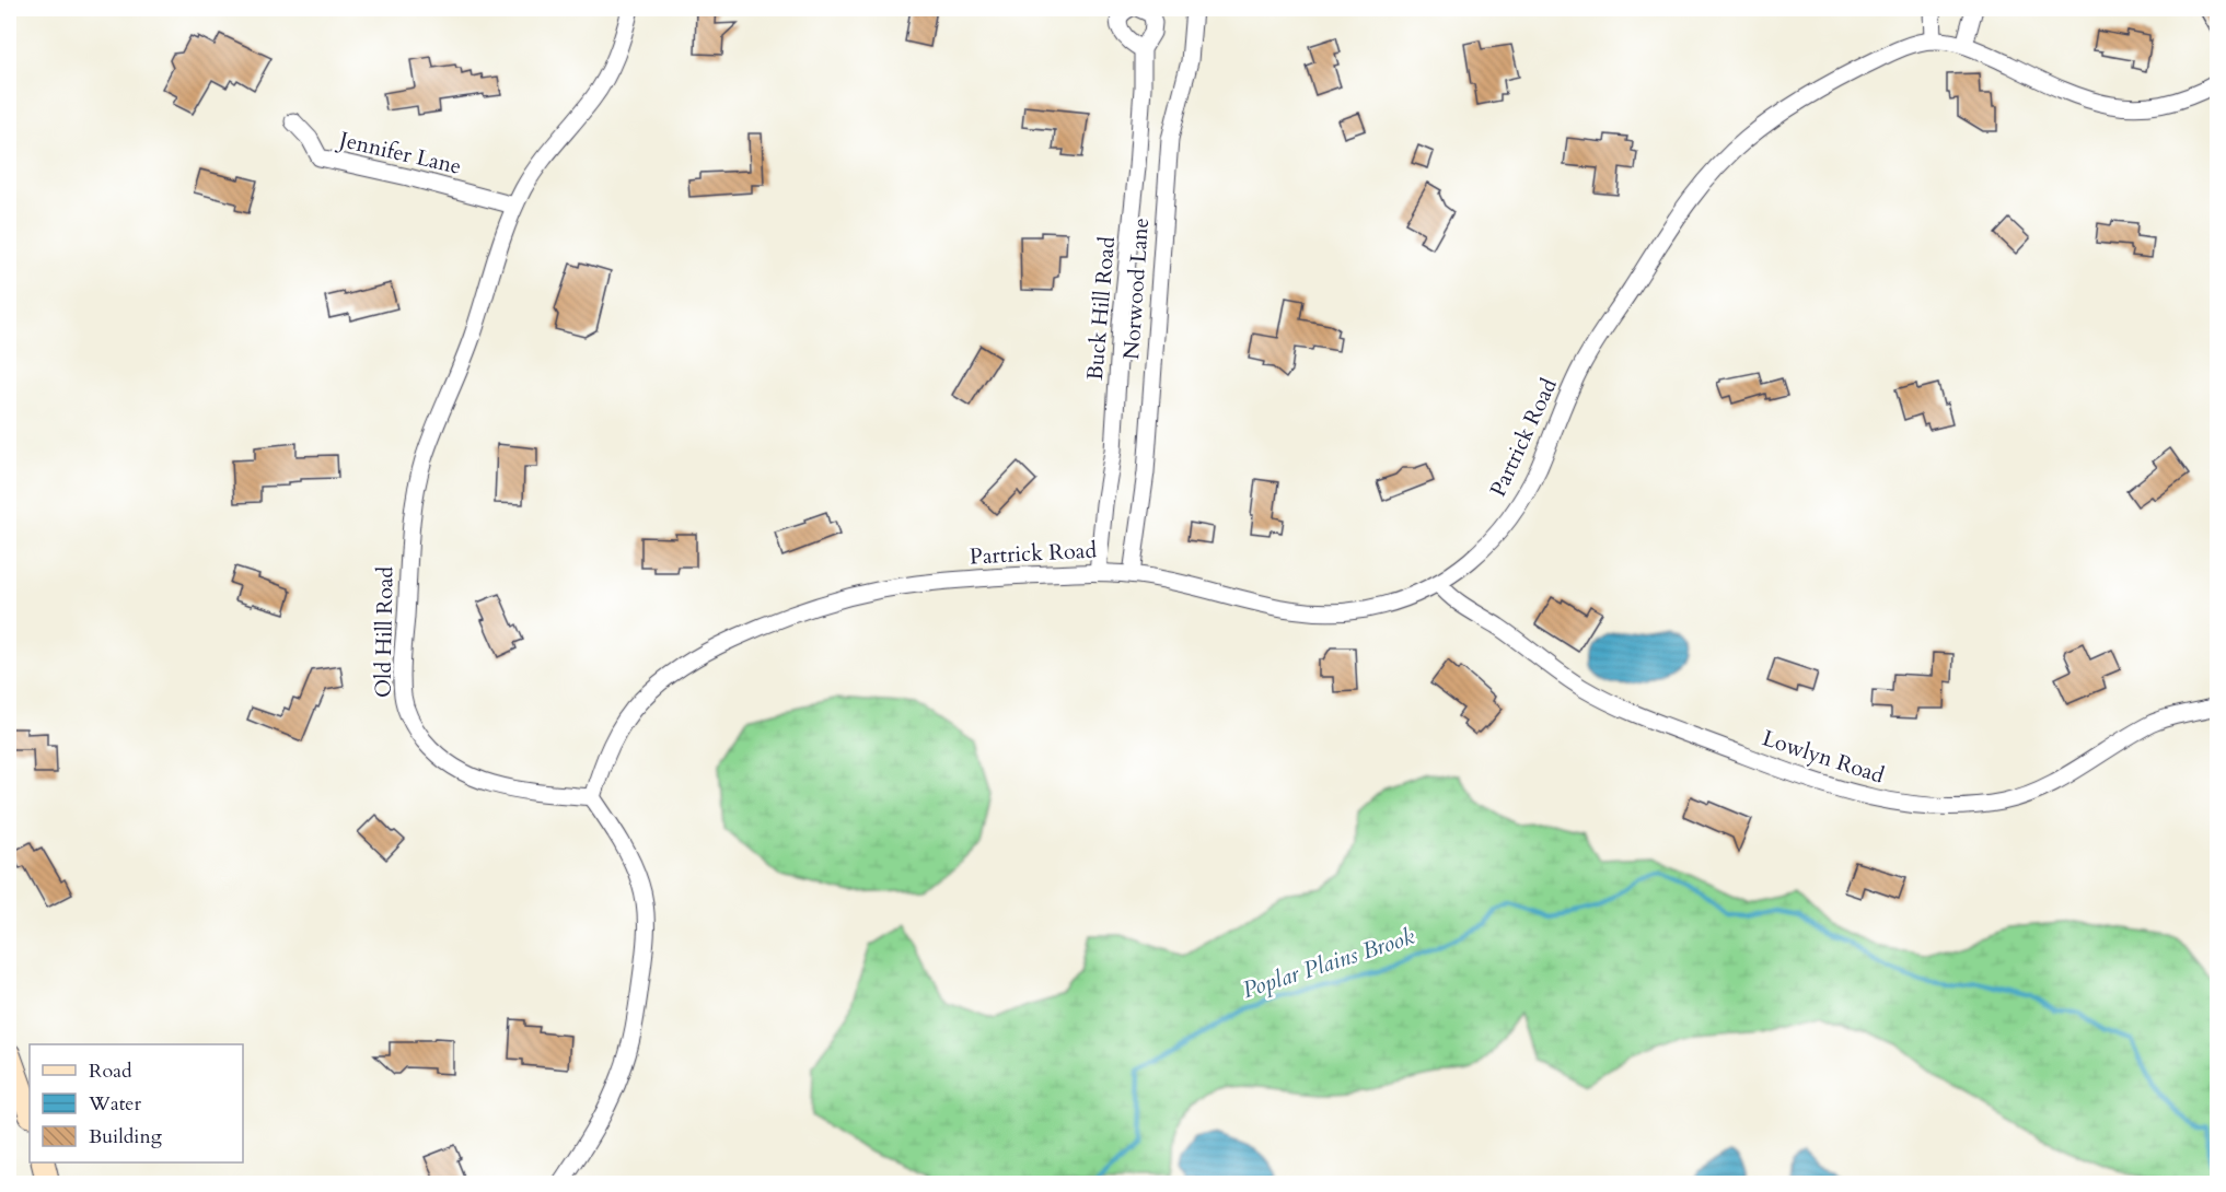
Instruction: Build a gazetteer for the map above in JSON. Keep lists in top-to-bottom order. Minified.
{"streets":{"street":["Jennifer Lane","Norwood Lane","Buck Hill Road","Partrick Road","Old Hill Road","Lowlyn Road"]},"crossings":[["Jennifer Lane","Old Hill Road"],["Norwood Lane","Partrick Road"],["Buck Hill Road","Partrick Road"],["Partrick Road","Old Hill Road"],["Partrick Road","Lowlyn Road"]],"water":["Poplar Plains Brook"],"legend":["Road","Water","Building"]}
